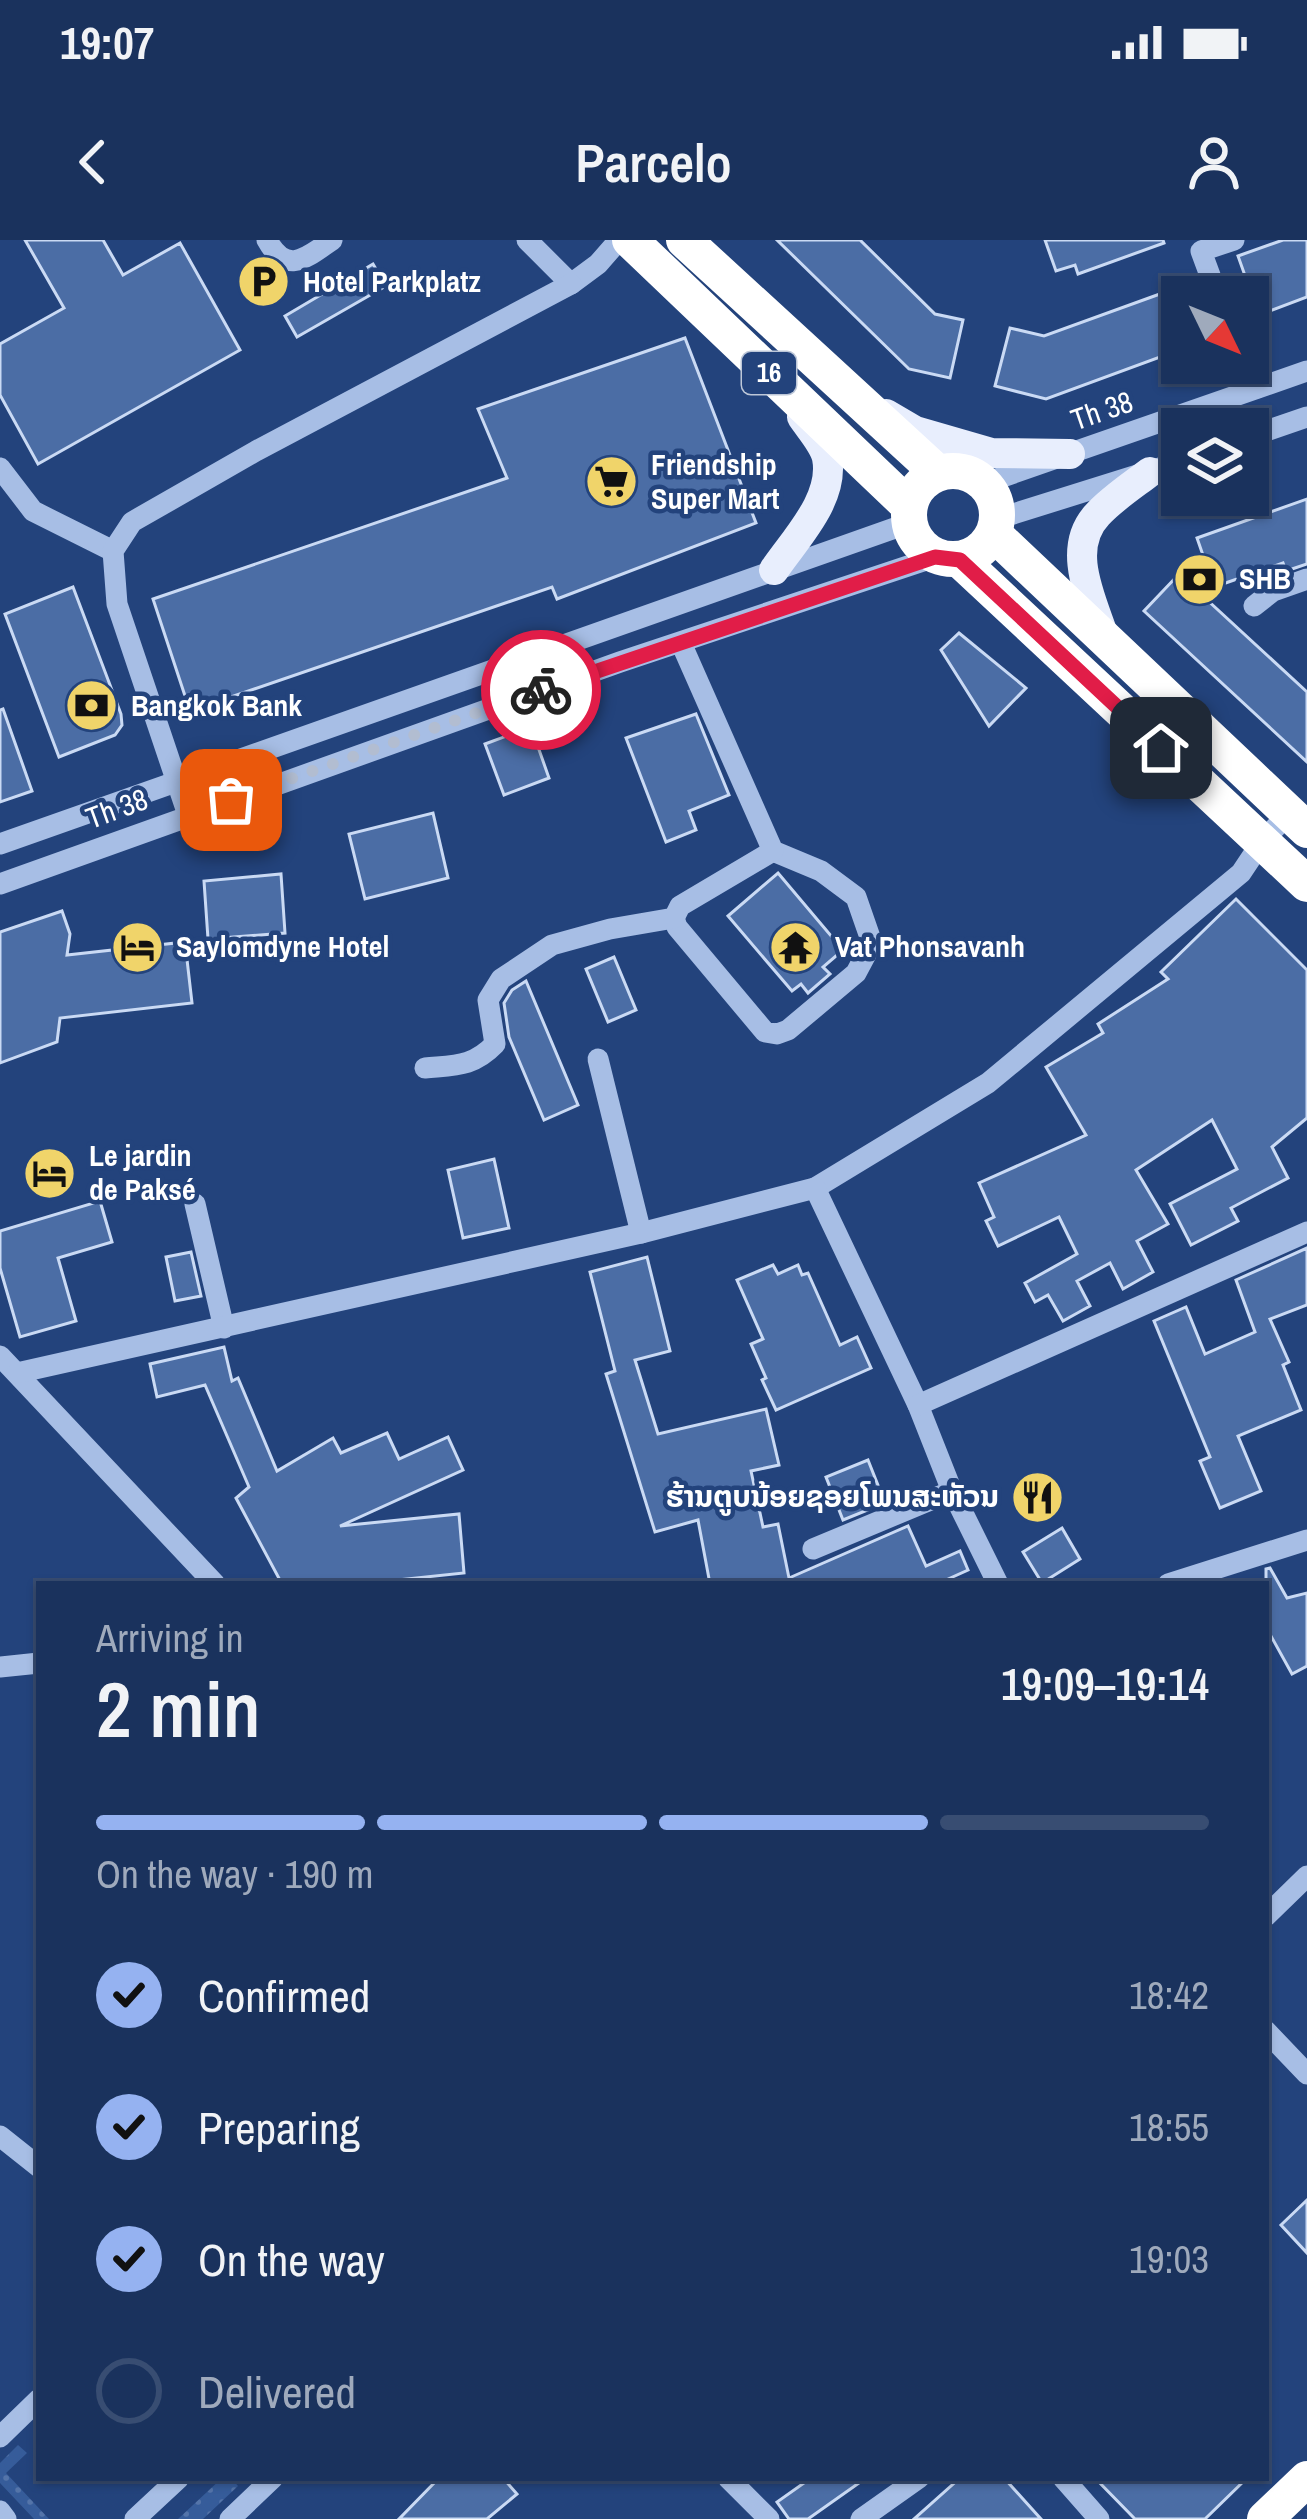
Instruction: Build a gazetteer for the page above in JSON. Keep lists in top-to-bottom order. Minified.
{"streets":{"highway":["16"],"street":["Th 38"]},"crossings":[["16","Th 38"]],"places":{"parking":["Hotel Parkplatz"],"supermarket":["Friendship Super Mart"],"bank":["SHB","Bangkok Bank"],"hotel":["Saylomdyne Hotel","Le jardin de Paksé"],"temple":["Vat Phonsavanh"],"restaurant":["ຮ້ານຕູບນ້ອຍຊອຍໂພນສະຫັວນ"]},"north":"bottom right","page":{"status":"19:07","header":"Parcelo","heading":["2 min","Arriving in","19:09–19:14"],"bar":"On the way · 190 m","list":[["Confirmed","18:42"],["Preparing","18:55"],["On the way","19:03"],"Delivered"]}}
